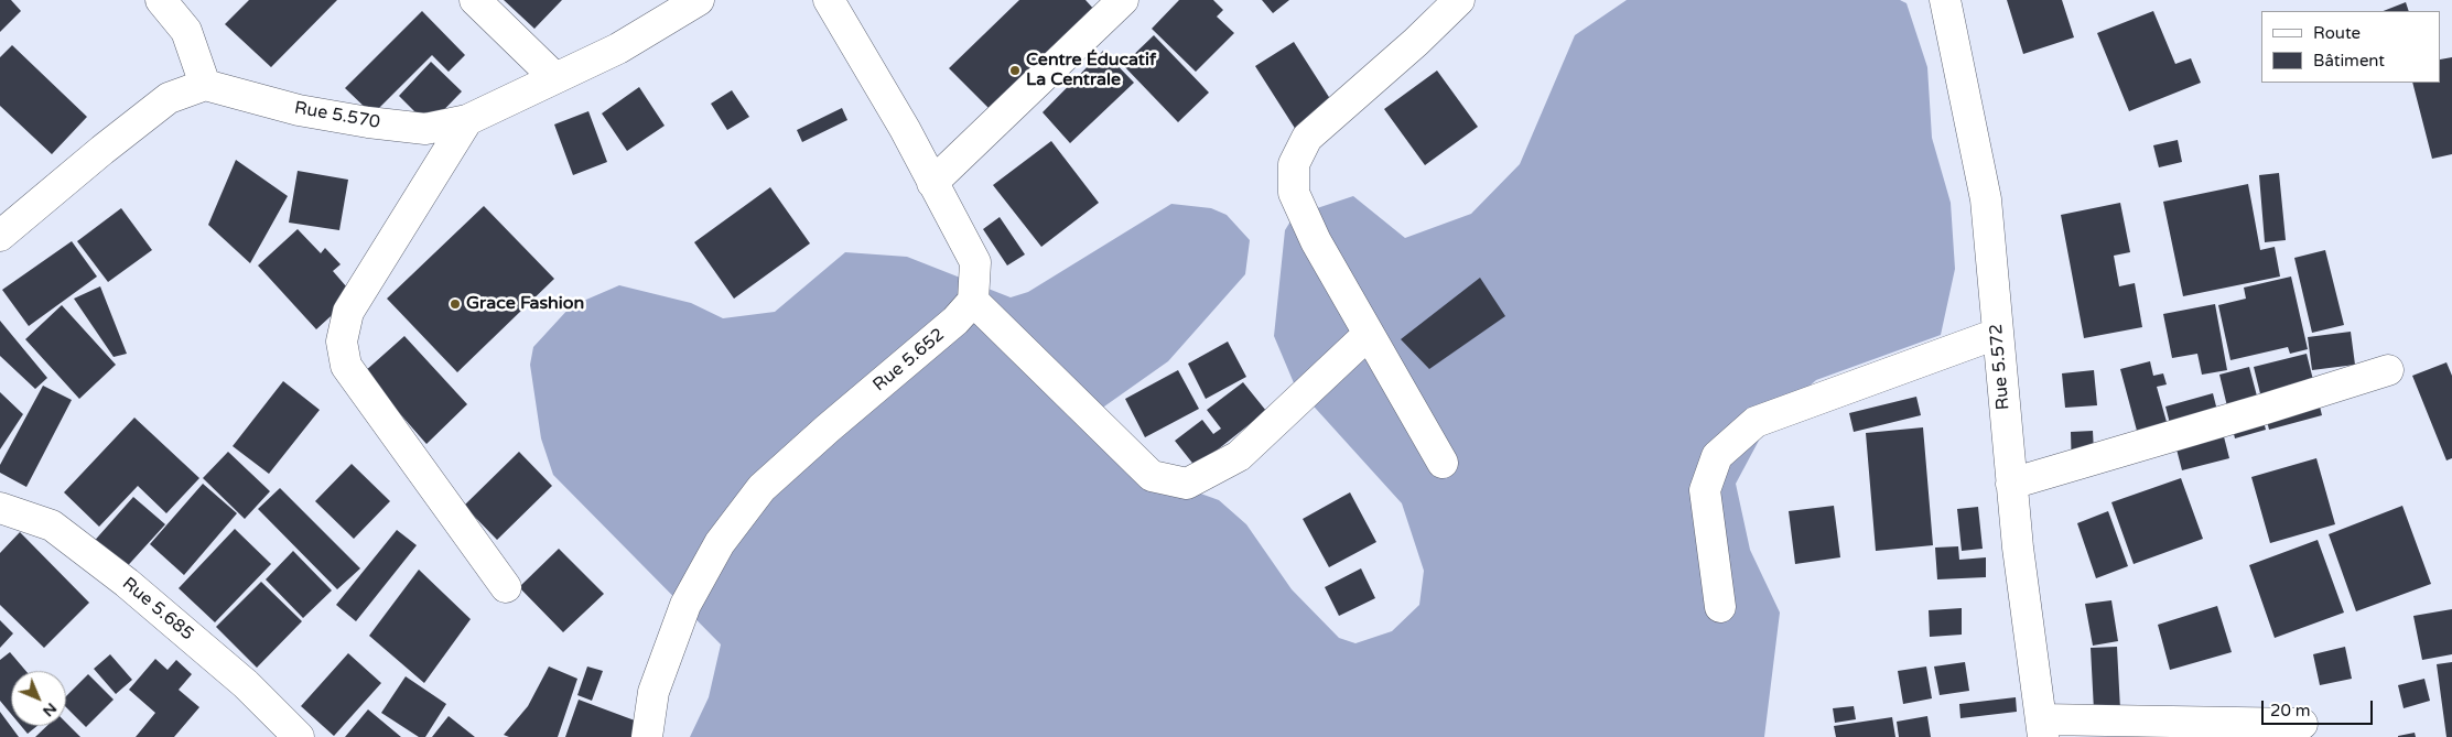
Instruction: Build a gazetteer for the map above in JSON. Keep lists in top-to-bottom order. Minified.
{"streets":{"street":["Rue 5.570","Rue 5.652","Rue 5.572","Rue 5.685"]},"places":["Centre Éducatif La Centrale","Grace Fashion"],"legend":["Route","Bâtiment"],"scale_bar":"20 m","north":"bottom right"}
